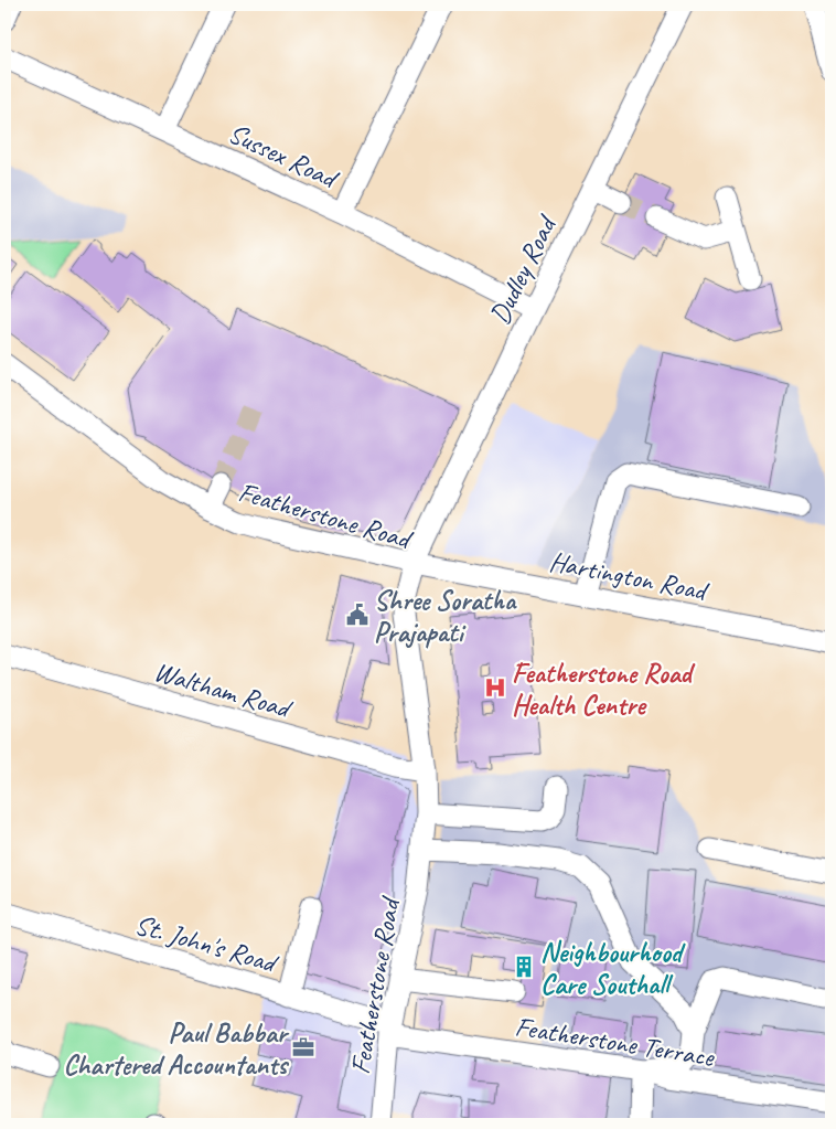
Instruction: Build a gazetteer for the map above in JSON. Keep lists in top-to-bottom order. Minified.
{"streets":{"street":["Sussex Road","Dudley Road","Featherstone Road","Hartington Road","Waltham Road","St. John's Road","Featherstone Terrace"]},"crossings":[["Sussex Road","Dudley Road"],["Dudley Road","Featherstone Road"],["Dudley Road","Hartington Road"],["Featherstone Road","Hartington Road"],["Featherstone Road","Waltham Road"],["Featherstone Road","St. John's Road"],["Featherstone Road","Featherstone Terrace"],["St. John's Road","Featherstone Terrace"]],"places":{"public building":["Shree Soratha Prajapati"],"hospital":["Featherstone Road Health Centre"],"building":["Neighbourhood Care Southall"],"office":["Paul Babbar Chartered Accountants"]}}
